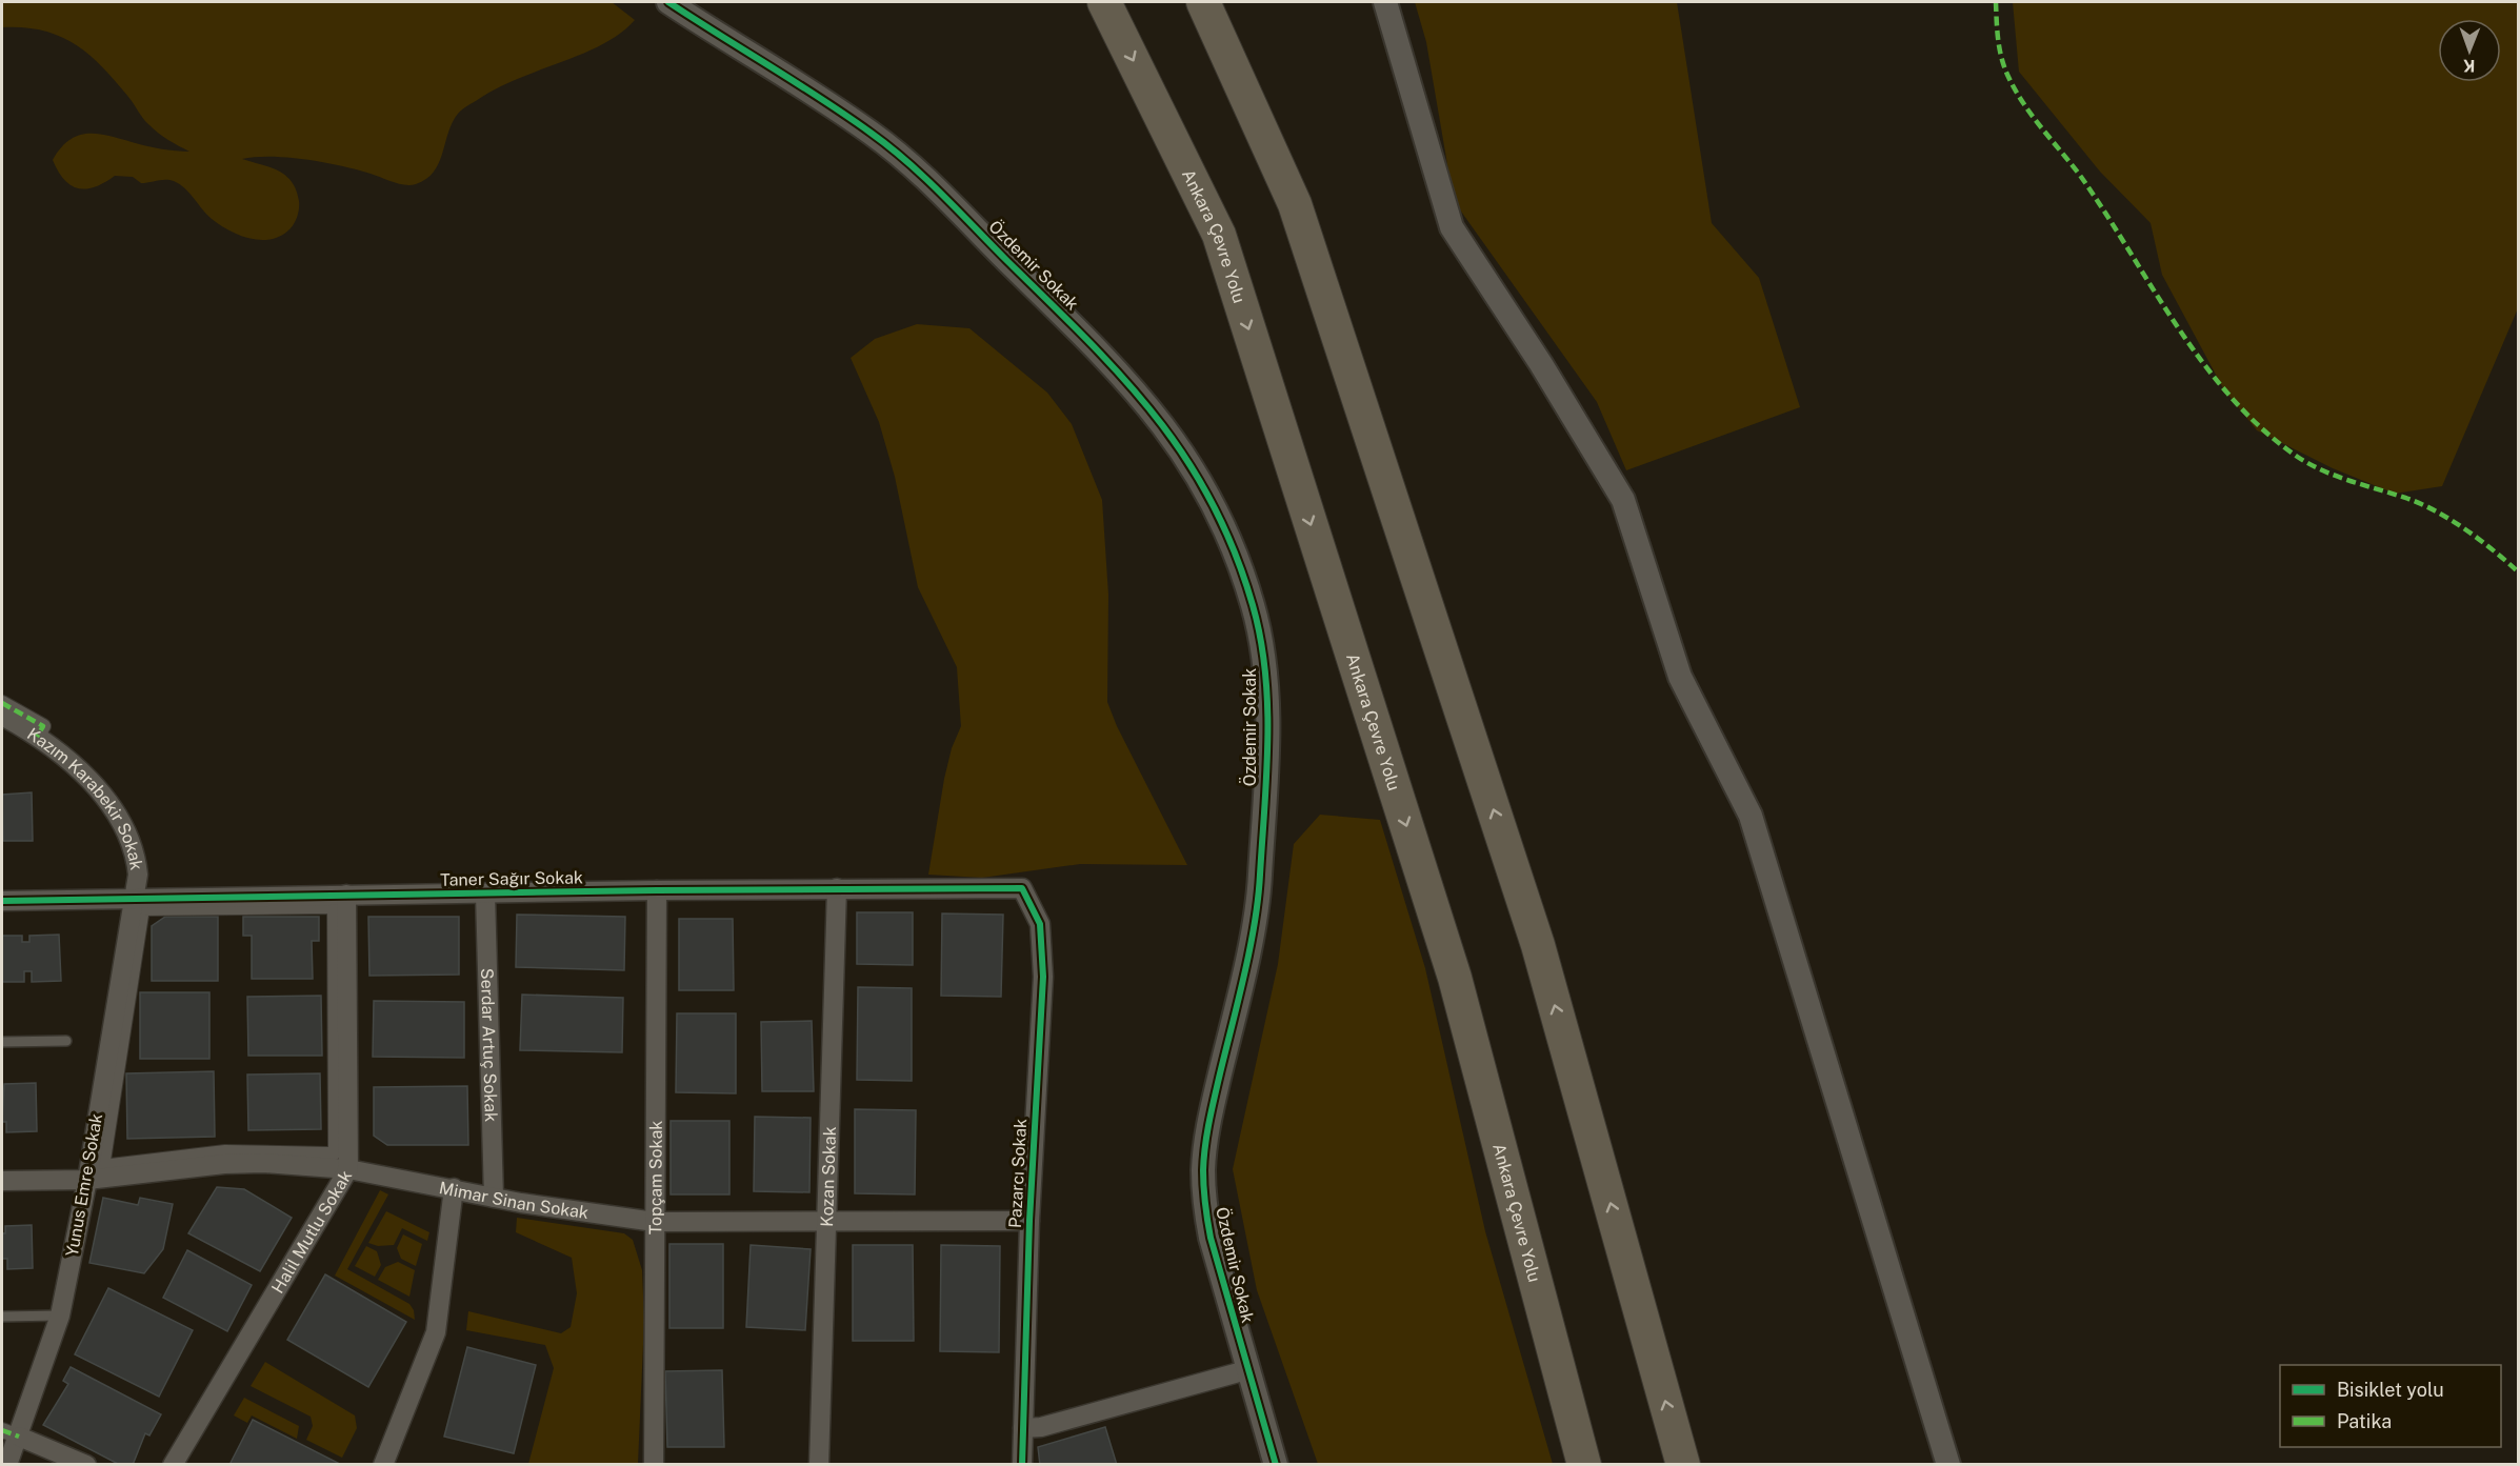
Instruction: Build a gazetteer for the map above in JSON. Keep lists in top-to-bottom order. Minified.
{"streets":{"highway":["Ankara Çevre Yolu"],"street":["Özdemir Sokak","Kazım Karabekir Sokak","Taner Sağır Sokak","Serdar Artuç Sokak","Pazarcı Sokak","Kozan Sokak","Topçam Sokak","Yunus Emre Sokak","Mimar Sinan Sokak","Halil Mutlu Sokak"]},"crossings":[["Kazım Karabekir Sokak","Taner Sağır Sokak"],["Kazım Karabekir Sokak","Yunus Emre Sokak"],["Taner Sağır Sokak","Serdar Artuç Sokak"],["Taner Sağır Sokak","Pazarcı Sokak"],["Taner Sağır Sokak","Kozan Sokak"],["Taner Sağır Sokak","Topçam Sokak"],["Taner Sağır Sokak","Yunus Emre Sokak"],["Taner Sağır Sokak","Halil Mutlu Sokak"],["Serdar Artuç Sokak","Mimar Sinan Sokak"],["Pazarcı Sokak","Mimar Sinan Sokak"],["Kozan Sokak","Mimar Sinan Sokak"],["Topçam Sokak","Mimar Sinan Sokak"],["Yunus Emre Sokak","Mimar Sinan Sokak"],["Mimar Sinan Sokak","Halil Mutlu Sokak"]],"legend":["Bisiklet yolu","Patika"],"north":"bottom"}
